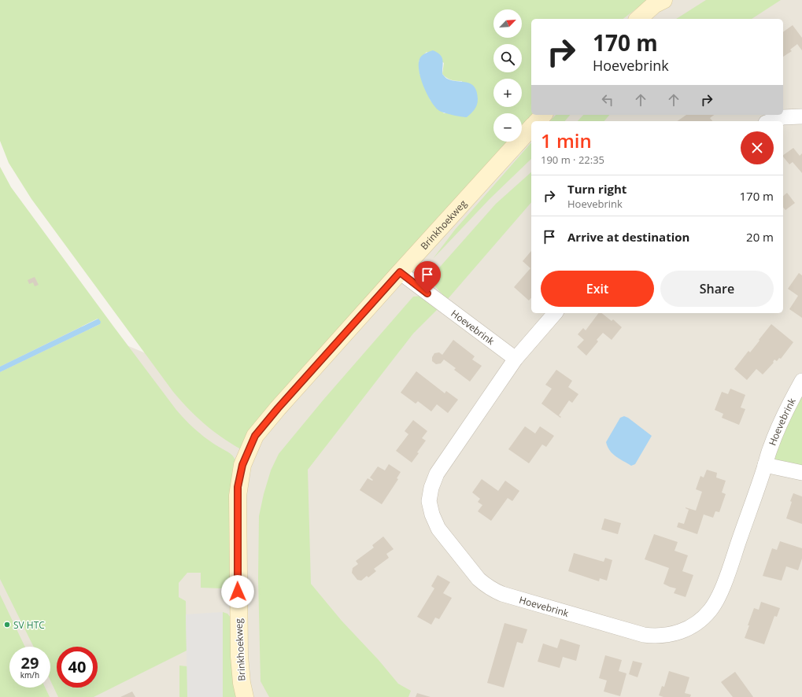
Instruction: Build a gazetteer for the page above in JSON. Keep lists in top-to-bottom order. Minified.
{"streets":{"street":["Brinkhoekweg","Hoevebrink"]},"crossings":[["Brinkhoekweg","Hoevebrink"]],"places":["SV HTC"],"north":"top right","page":{"map_buttons":["+","−"],"turn":["170 m","Hoevebrink"],"heading":["1 min","190 m · 22:35"],"list":[{"name":"Turn right","note":"Hoevebrink","value":"170 m"},{"name":"Arrive at destination","value":"20 m"}],"buttons":["Exit","Share"],"speed":"29 km/h","limit":"40"}}
